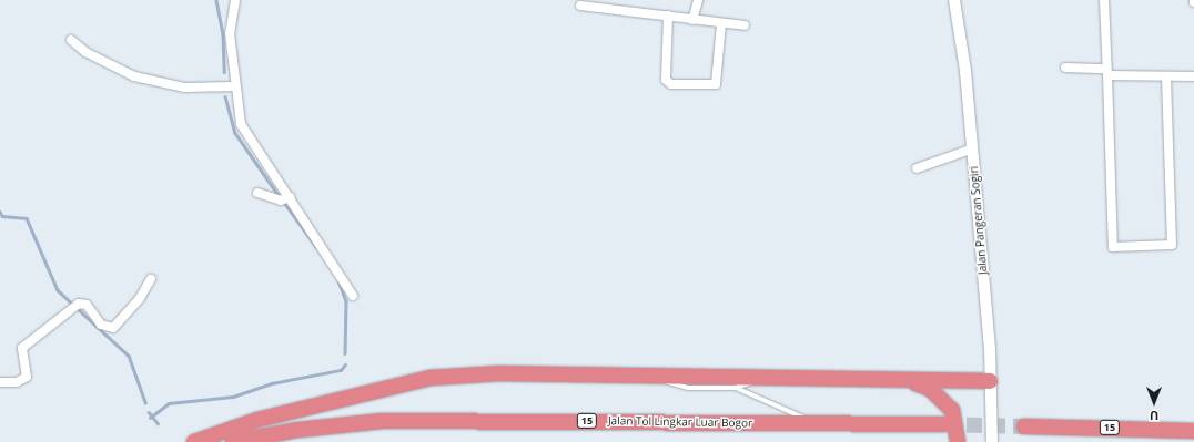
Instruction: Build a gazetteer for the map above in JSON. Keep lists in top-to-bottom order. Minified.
{"streets":{"highway":["15","Jalan Tol Lingkar Luar Bogor"],"street":["Jalan Pangeran Sogiri"]},"north":"bottom"}
